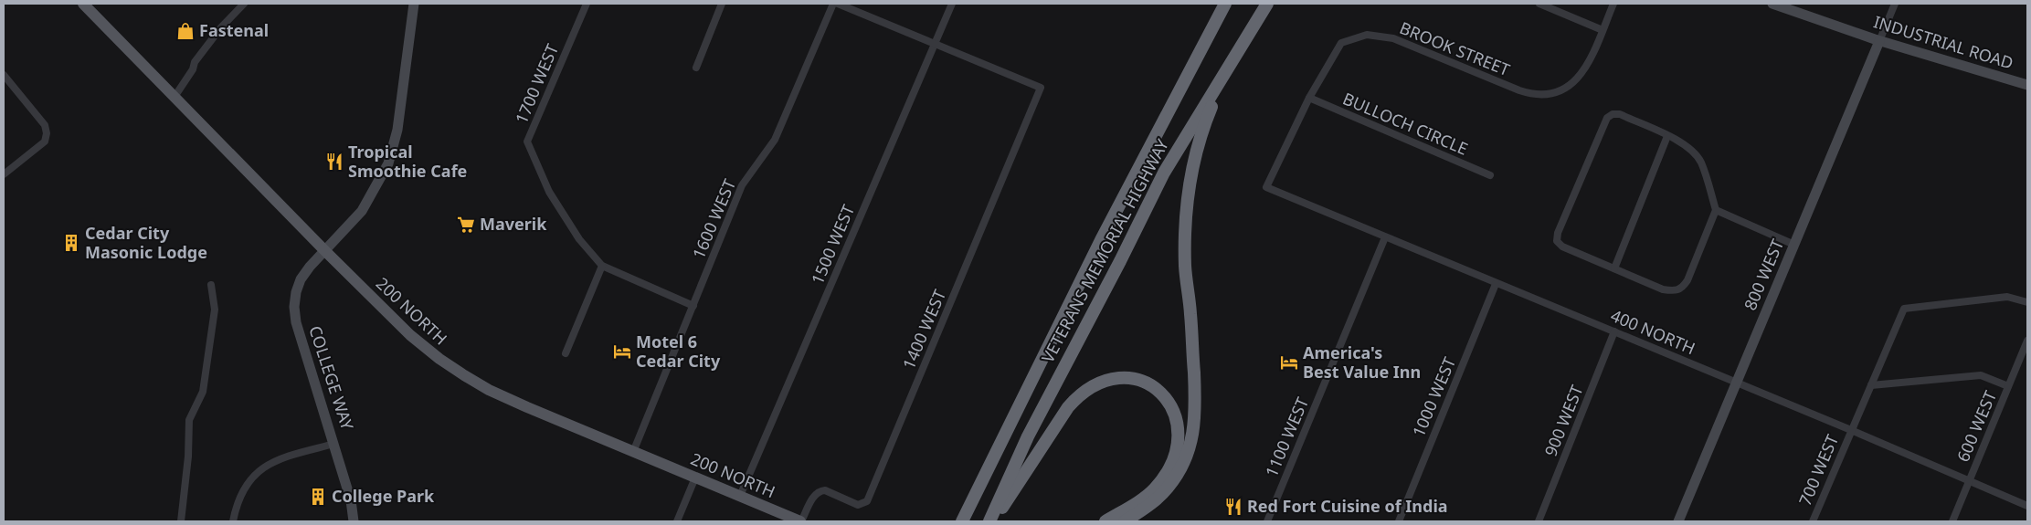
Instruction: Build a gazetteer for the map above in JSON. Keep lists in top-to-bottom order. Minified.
{"streets":{"highway":["VETERANS MEMORIAL HIGHWAY"],"main road":["200 NORTH"],"street":["INDUSTRIAL ROAD","BROOK STREET","1700 WEST","BULLOCH CIRCLE","1600 WEST","1500 WEST","800 WEST","1400 WEST","400 NORTH","COLLEGE WAY","1000 WEST","900 WEST","600 WEST","1100 WEST","700 WEST"]},"crossings":[["INDUSTRIAL ROAD","800 WEST"],["BROOK STREET","BULLOCH CIRCLE"],["BROOK STREET","400 NORTH"],["1700 WEST","1600 WEST"],["1600 WEST","200 NORTH"],["1500 WEST","200 NORTH"],["1500 WEST","1400 WEST"],["800 WEST","400 NORTH"],["200 NORTH","1400 WEST"],["200 NORTH","COLLEGE WAY"],["400 NORTH","1000 WEST"],["400 NORTH","900 WEST"],["400 NORTH","600 WEST"],["400 NORTH","1100 WEST"],["400 NORTH","700 WEST"]],"places":{"shop":["Fastenal"],"restaurant":["Tropical Smoothie Cafe","Red Fort Cuisine of India"],"supermarket":["Maverik"],"building":["Cedar City Masonic Lodge","College Park"],"hotel":["Motel 6 Cedar City","America's Best Value Inn"]}}
